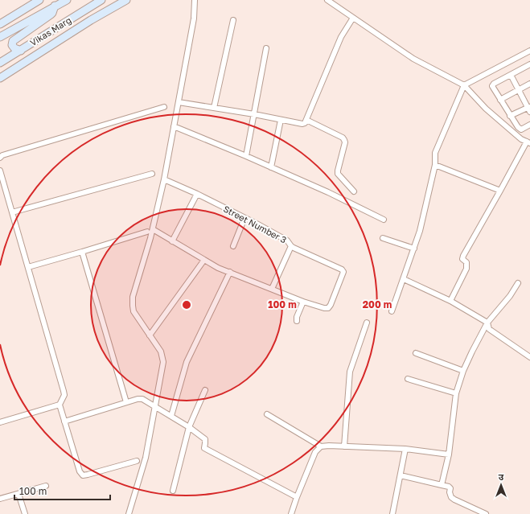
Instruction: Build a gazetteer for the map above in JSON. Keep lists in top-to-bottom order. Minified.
{"streets":{"main road":["Vikas Marg"],"street":["Street Number 3"]},"scale_bar":"100 m","north":"top","rings":["100 m","200 m"]}
